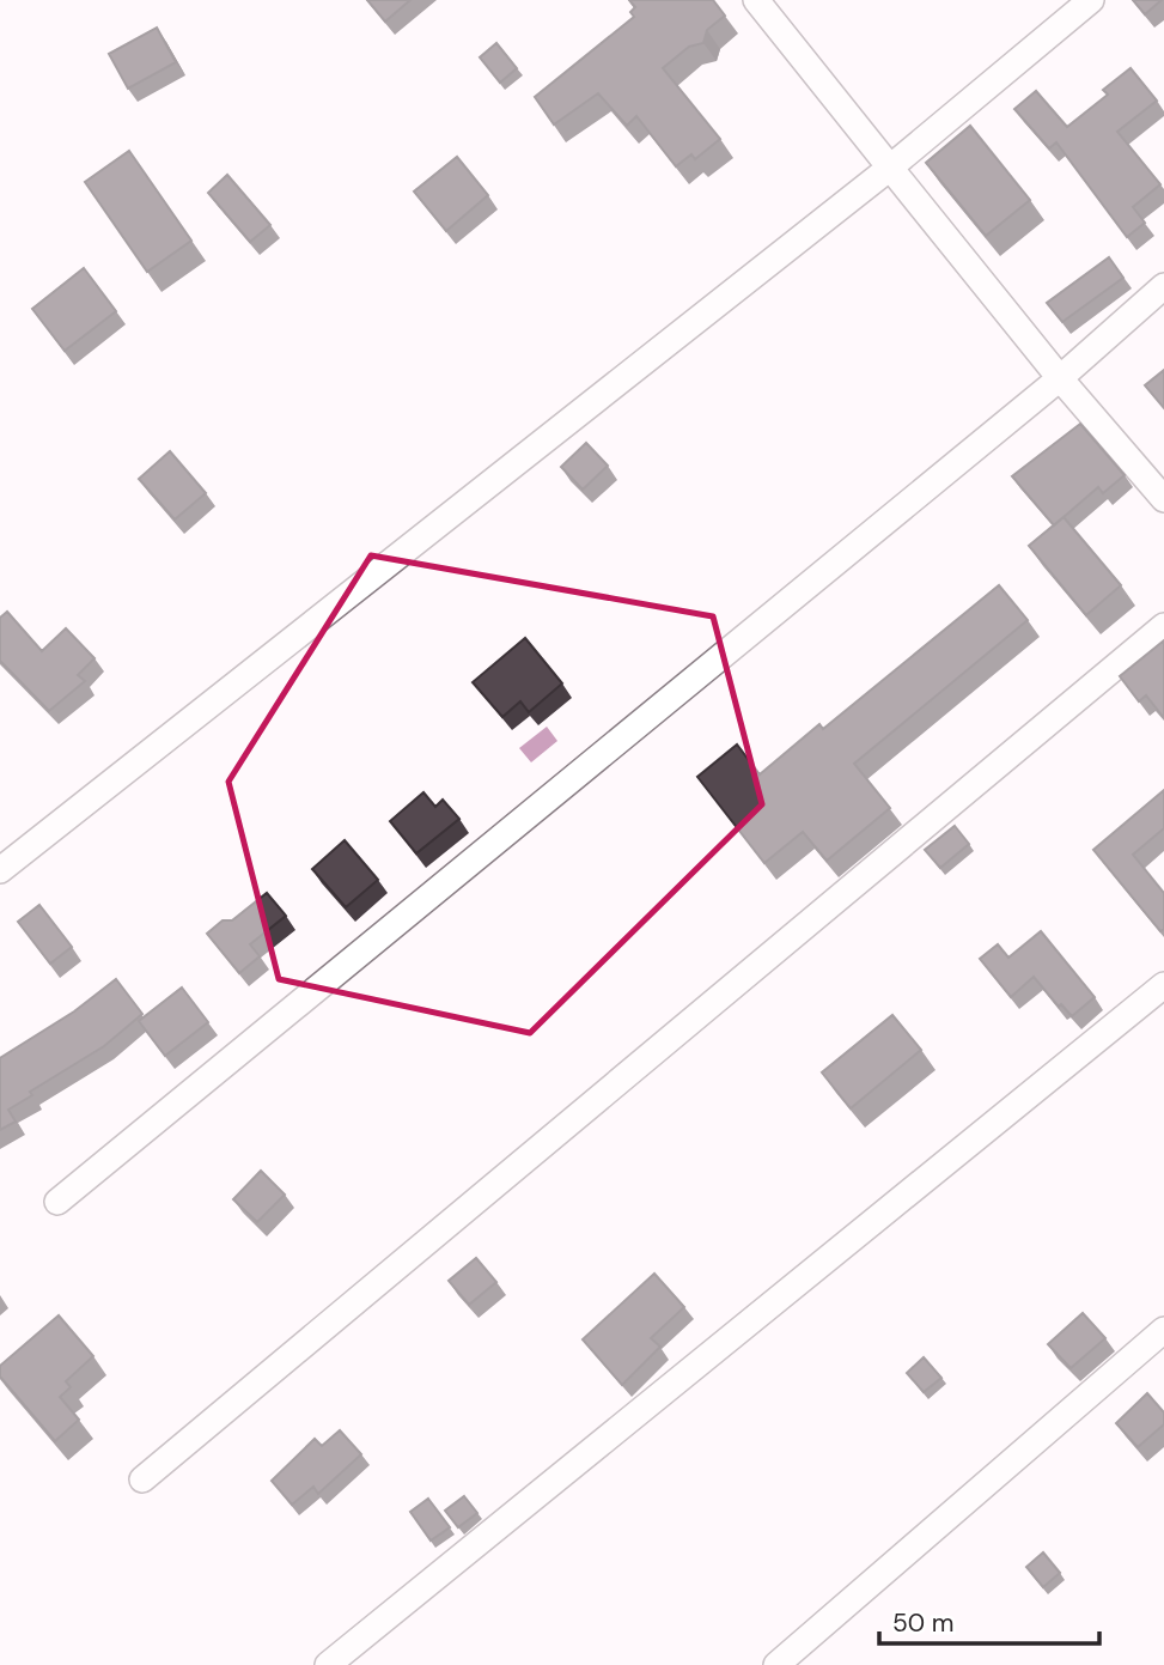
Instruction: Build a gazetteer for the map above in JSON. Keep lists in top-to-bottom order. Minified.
{"scale_bar":"50 m"}
